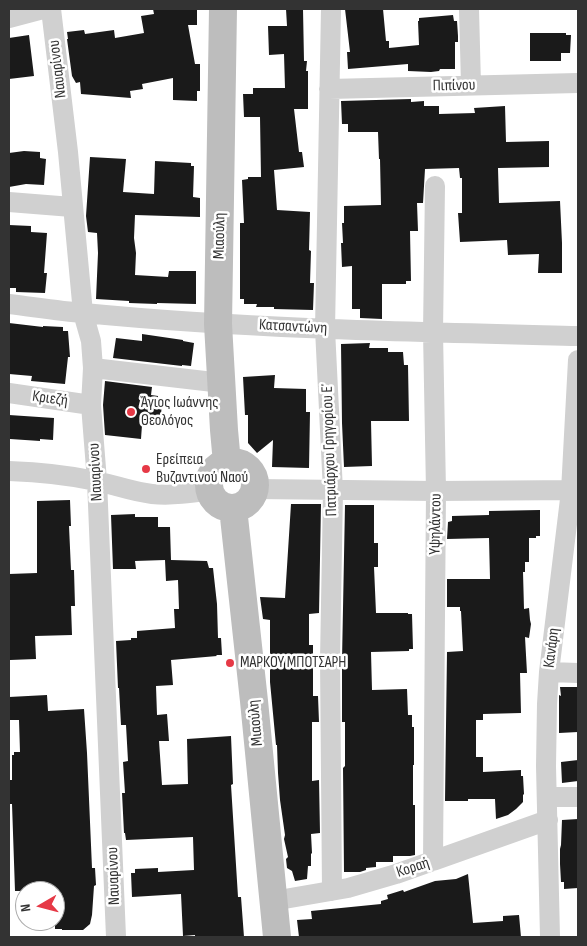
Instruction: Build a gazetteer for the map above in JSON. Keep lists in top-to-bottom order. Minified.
{"streets":{"street":["Ναυαρίνου","Πιπίνου","Μιαούλη","Κατσαντώνη","Κριεζή","Πατριάρχου Γρηγορίου Ε΄","Υψηλάντου","Κανάρη","Κοραή"]},"crossings":[["Ναυαρίνου","Κατσαντώνη"],["Ναυαρίνου","Κριεζή"],["Πιπίνου","Πατριάρχου Γρηγορίου Ε΄"],["Μιαούλη","Κατσαντώνη"],["Μιαούλη","Κοραή"],["Κατσαντώνη","Πατριάρχου Γρηγορίου Ε΄"],["Κατσαντώνη","Υψηλάντου"],["Πατριάρχου Γρηγορίου Ε΄","Κοραή"],["Υψηλάντου","Κοραή"],["Κανάρη","Κοραή"]],"places":["Άγιος Ιωάννης Θεολόγος","Ερείπεια Βυζαντινού Ναού","ΜΑΡΚΟΥ ΜΠΟΤΣΑΡΗ"],"north":"left"}
